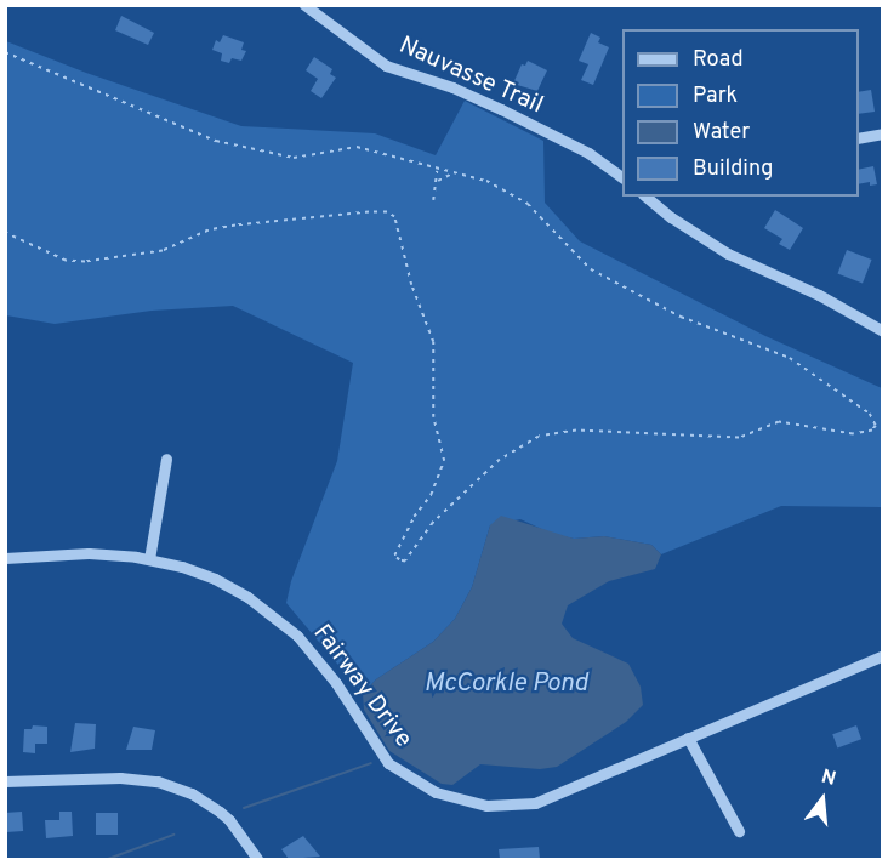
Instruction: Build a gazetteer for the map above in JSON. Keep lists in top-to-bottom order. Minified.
{"streets":{"street":["Nauvasse Trail","Fairway Drive"]},"water":["McCorkle Pond"],"legend":["Road","Park","Water","Building"],"north":"top"}
